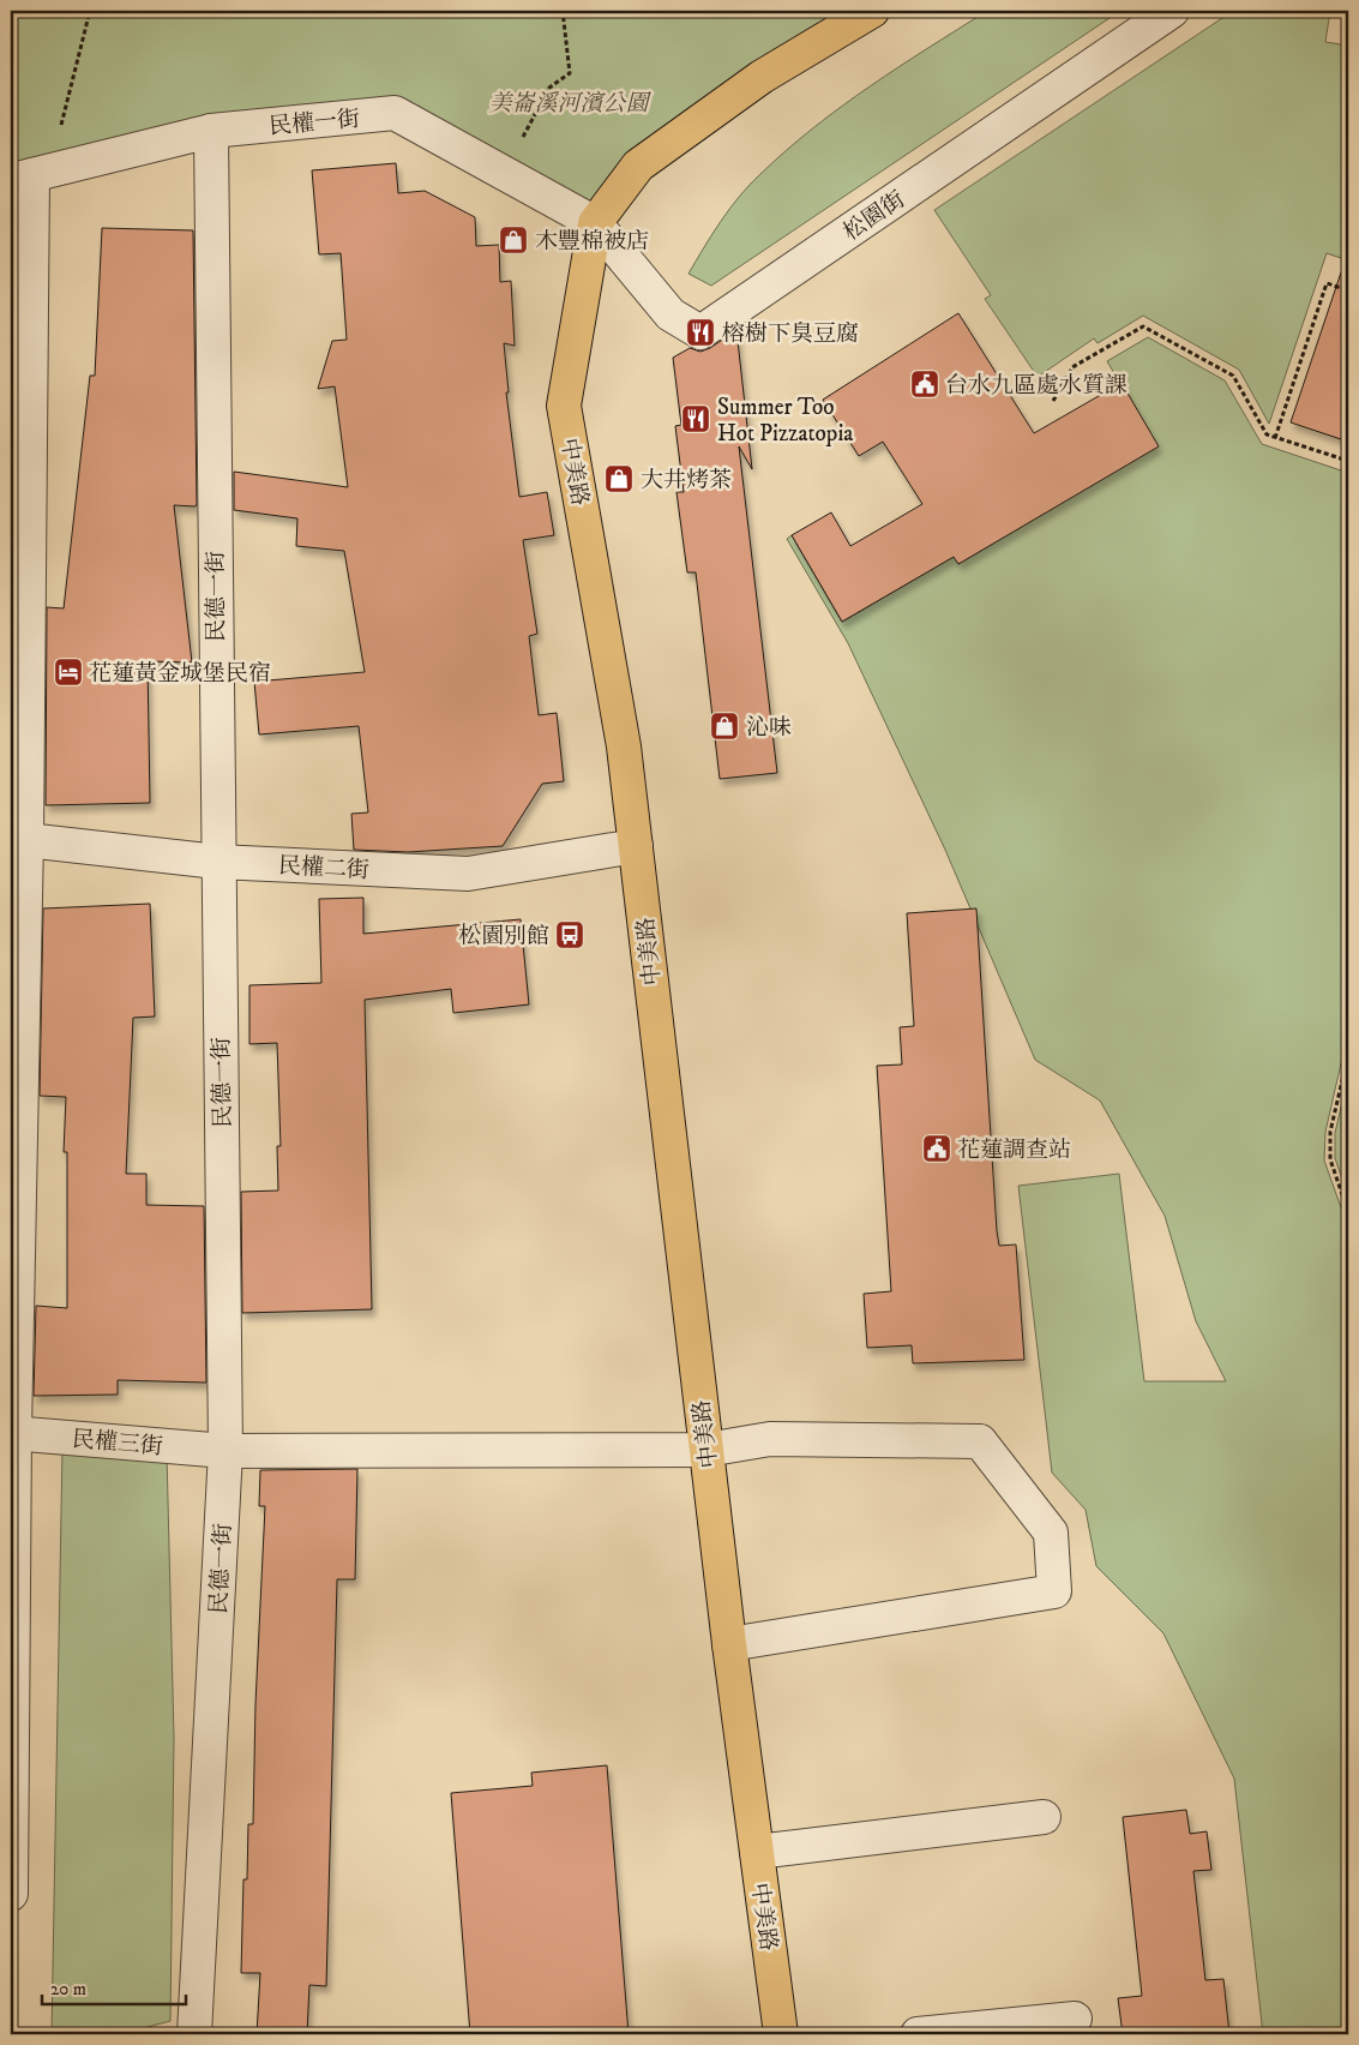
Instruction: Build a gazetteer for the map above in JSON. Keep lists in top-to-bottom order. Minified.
{"streets":{"main road":["中美路"],"street":["民權一街","松園街","民德一街","民權二街","民權三街"]},"crossings":[["民權一街","松園街"],["民權一街","中美路"],["民權一街","民德一街"],["松園街","中美路"],["中美路","民權二街"],["中美路","民權三街"],["民德一街","民權二街"],["民德一街","民權三街"]],"parks":["美崙溪河濱公園"],"places":{"shop":["木豐棉被店","大井烤茶","沁味"],"restaurant":["榕樹下臭豆腐","Summer Too Hot Pizzatopia"],"public building":["台水九區處水質課","花蓮調查站"],"hotel":["花蓮黃金城堡民宿"],"bus stop":["松園別館"]},"scale_bar":"20 m"}
